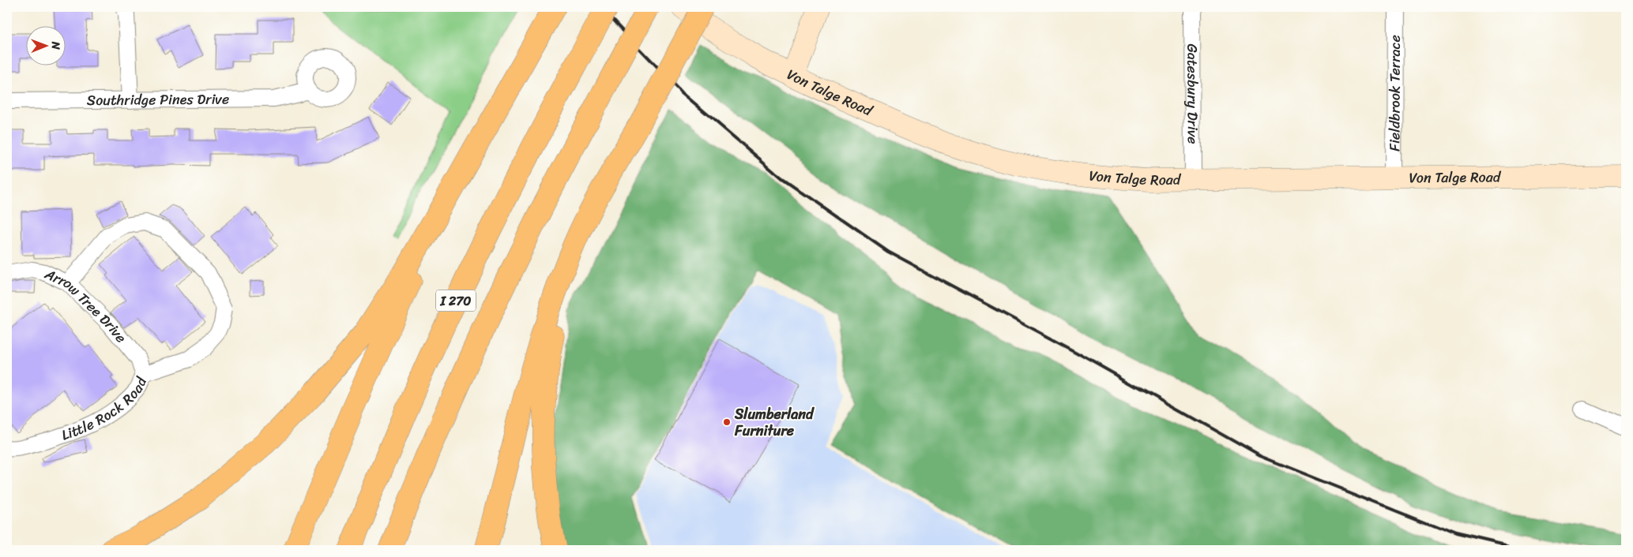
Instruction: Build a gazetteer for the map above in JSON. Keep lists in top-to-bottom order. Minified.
{"streets":{"highway":["I 270"],"street":["Von Talge Road","Fieldbrook Terrace","Gatesbury Drive","Southridge Pines Drive","Arrow Tree Drive","Little Rock Road"]},"crossings":[["Von Talge Road","Fieldbrook Terrace"],["Von Talge Road","Gatesbury Drive"],["Arrow Tree Drive","Little Rock Road"]],"places":["Slumberland Furniture"],"north":"right"}
